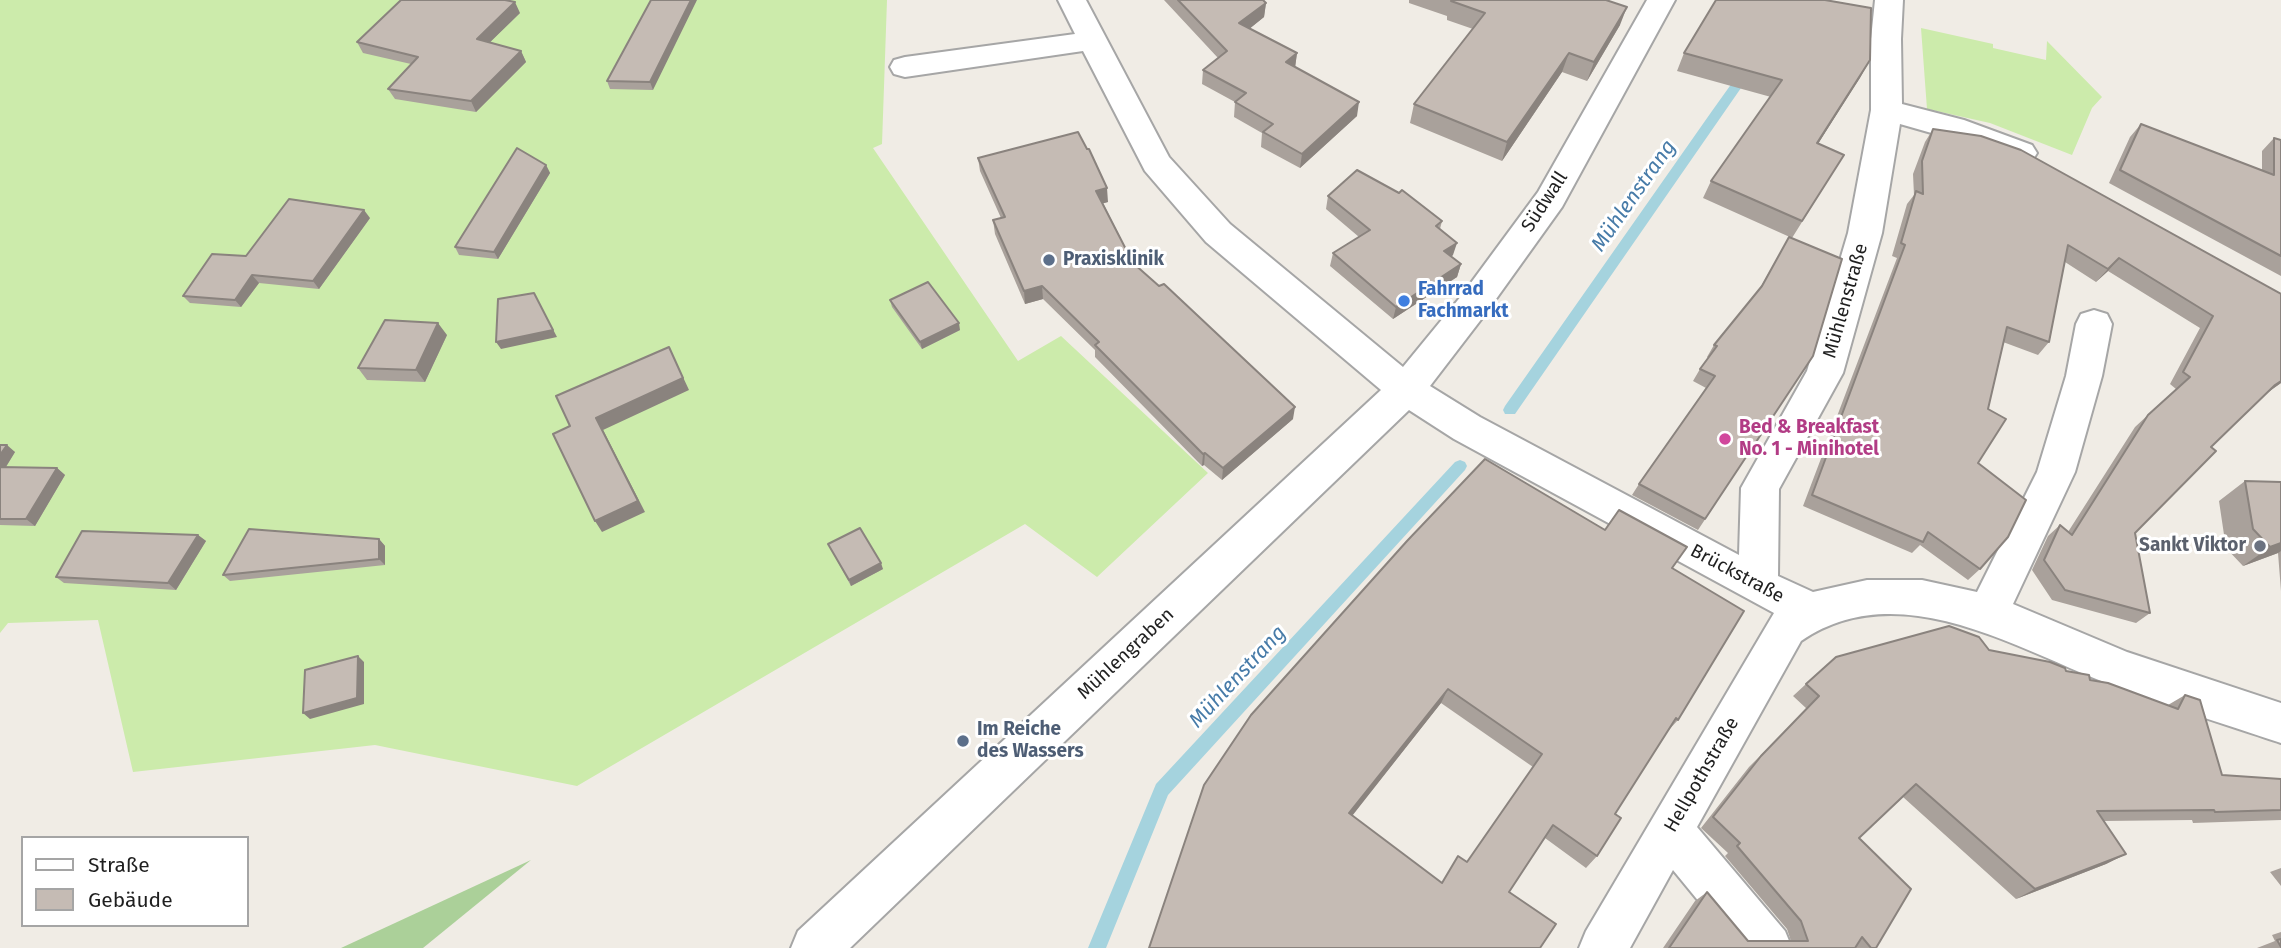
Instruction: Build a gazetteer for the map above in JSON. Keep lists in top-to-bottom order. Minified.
{"streets":{"street":["Südwall","Mühlenstraße","Brückstraße","Mühlengraben","Hellpothstraße"]},"crossings":[["Südwall","Brückstraße"],["Südwall","Mühlengraben"],["Mühlenstraße","Brückstraße"],["Brückstraße","Mühlengraben"],["Brückstraße","Hellpothstraße"]],"water":["Mühlenstrang"],"places":["Praxisklinik","Fahrrad Fachmarkt","Bed & Breakfast No. 1 - Minihotel","Sankt Viktor","Im Reiche des Wassers"],"legend":["Straße","Gebäude"]}
